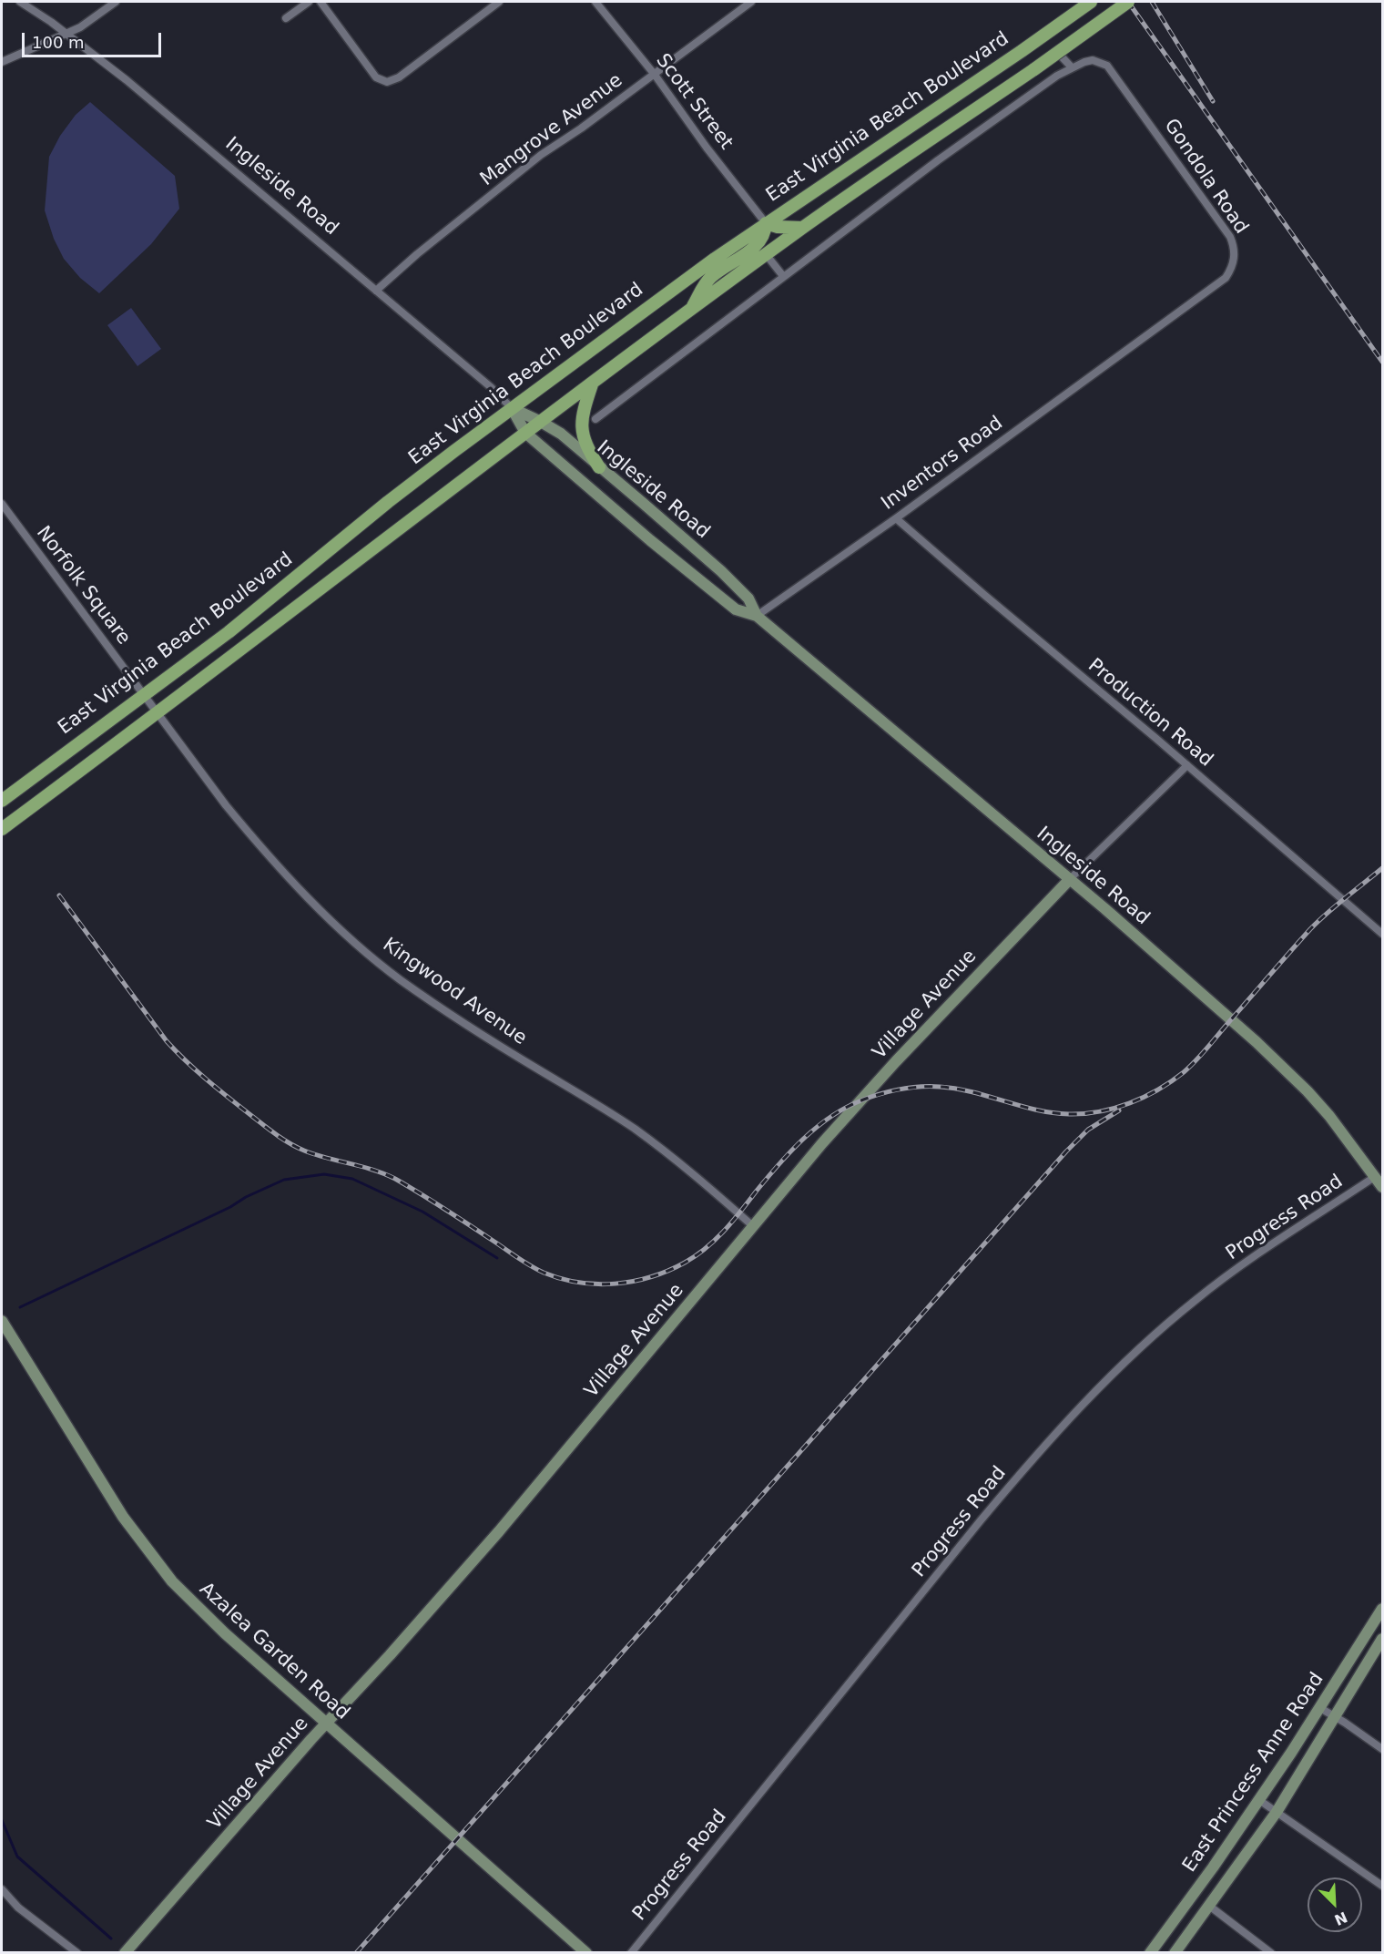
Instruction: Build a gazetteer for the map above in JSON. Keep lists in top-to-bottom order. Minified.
{"streets":{"main road":["East Virginia Beach Boulevard"],"street":["Scott Street","Mangrove Avenue","Gondola Road","Ingleside Road","Inventors Road","Norfolk Square","Production Road","Kingwood Avenue","Village Avenue","Progress Road","Azalea Garden Road","East Princess Anne Road"]},"crossings":[["Scott Street","East Virginia Beach Boulevard"],["Scott Street","Mangrove Avenue"],["East Virginia Beach Boulevard","Ingleside Road"],["East Virginia Beach Boulevard","Norfolk Square"],["Mangrove Avenue","Ingleside Road"],["Gondola Road","Inventors Road"],["Ingleside Road","Inventors Road"],["Ingleside Road","Village Avenue"],["Ingleside Road","Progress Road"],["Inventors Road","Production Road"],["Norfolk Square","Kingwood Avenue"],["Production Road","Village Avenue"],["Kingwood Avenue","Village Avenue"],["Village Avenue","Azalea Garden Road"]],"scale_bar":"100 m","north":"bottom right"}
